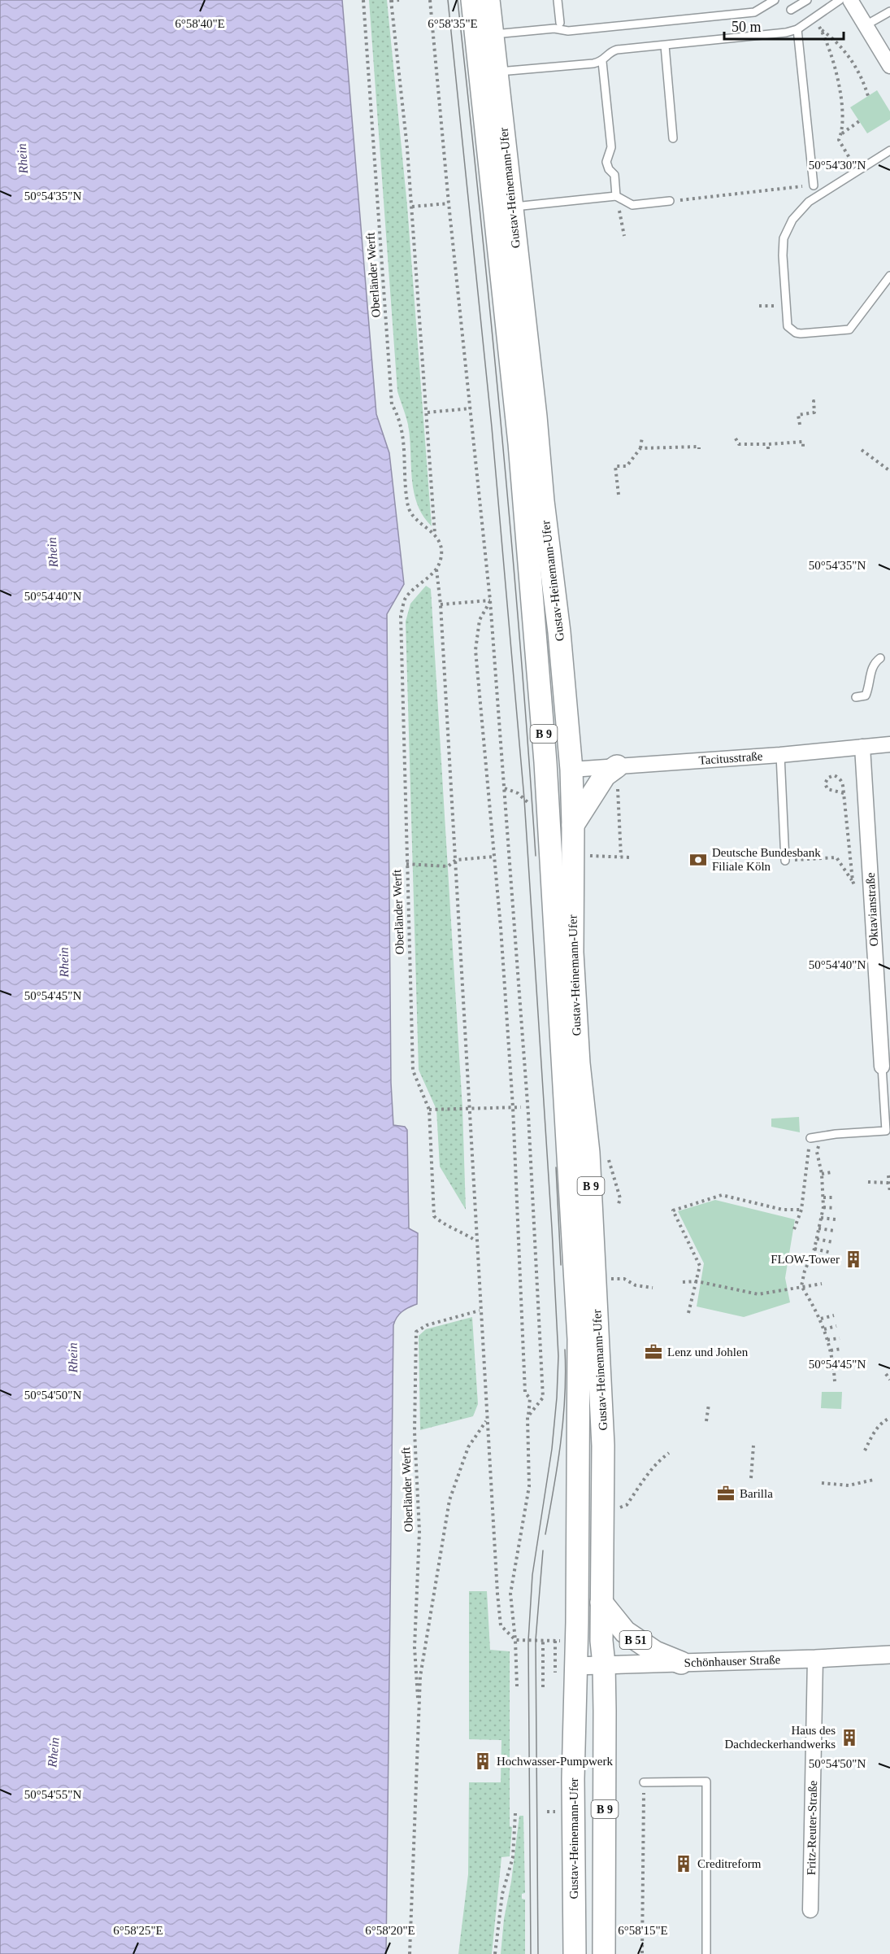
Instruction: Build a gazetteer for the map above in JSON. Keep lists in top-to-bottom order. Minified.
{"streets":{"main road":["Gustav-Heinemann-Ufer","B 9","B 51"],"street":["Tacitusstraße","Oktavianstraße","Schönhauser Straße","Fritz-Reuter-Straße"],"path":["Oberländer Werft"]},"crossings":[["Gustav-Heinemann-Ufer","Tacitusstraße"],["Gustav-Heinemann-Ufer","B 51"],["Gustav-Heinemann-Ufer","Schönhauser Straße"],["Tacitusstraße","Oktavianstraße"],["B 51","Schönhauser Straße"],["Schönhauser Straße","Fritz-Reuter-Straße"]],"water":["Rhein"],"places":{"bank":["Deutsche Bundesbank Filiale Köln"],"building":["FLOW-Tower","Haus des Dachdeckerhandwerks","Hochwasser-Pumpwerk","Creditreform"],"office":["Lenz und Johlen","Barilla"]},"scale_bar":"50 m","coordinates":["6°58'40\"E","6°58'35\"E","50°54'30\"N","50°54'35\"N","50°54'40\"N","50°54'45\"N","50°54'50\"N","50°54'55\"N","6°58'25\"E","6°58'20\"E","6°58'15\"E"]}
